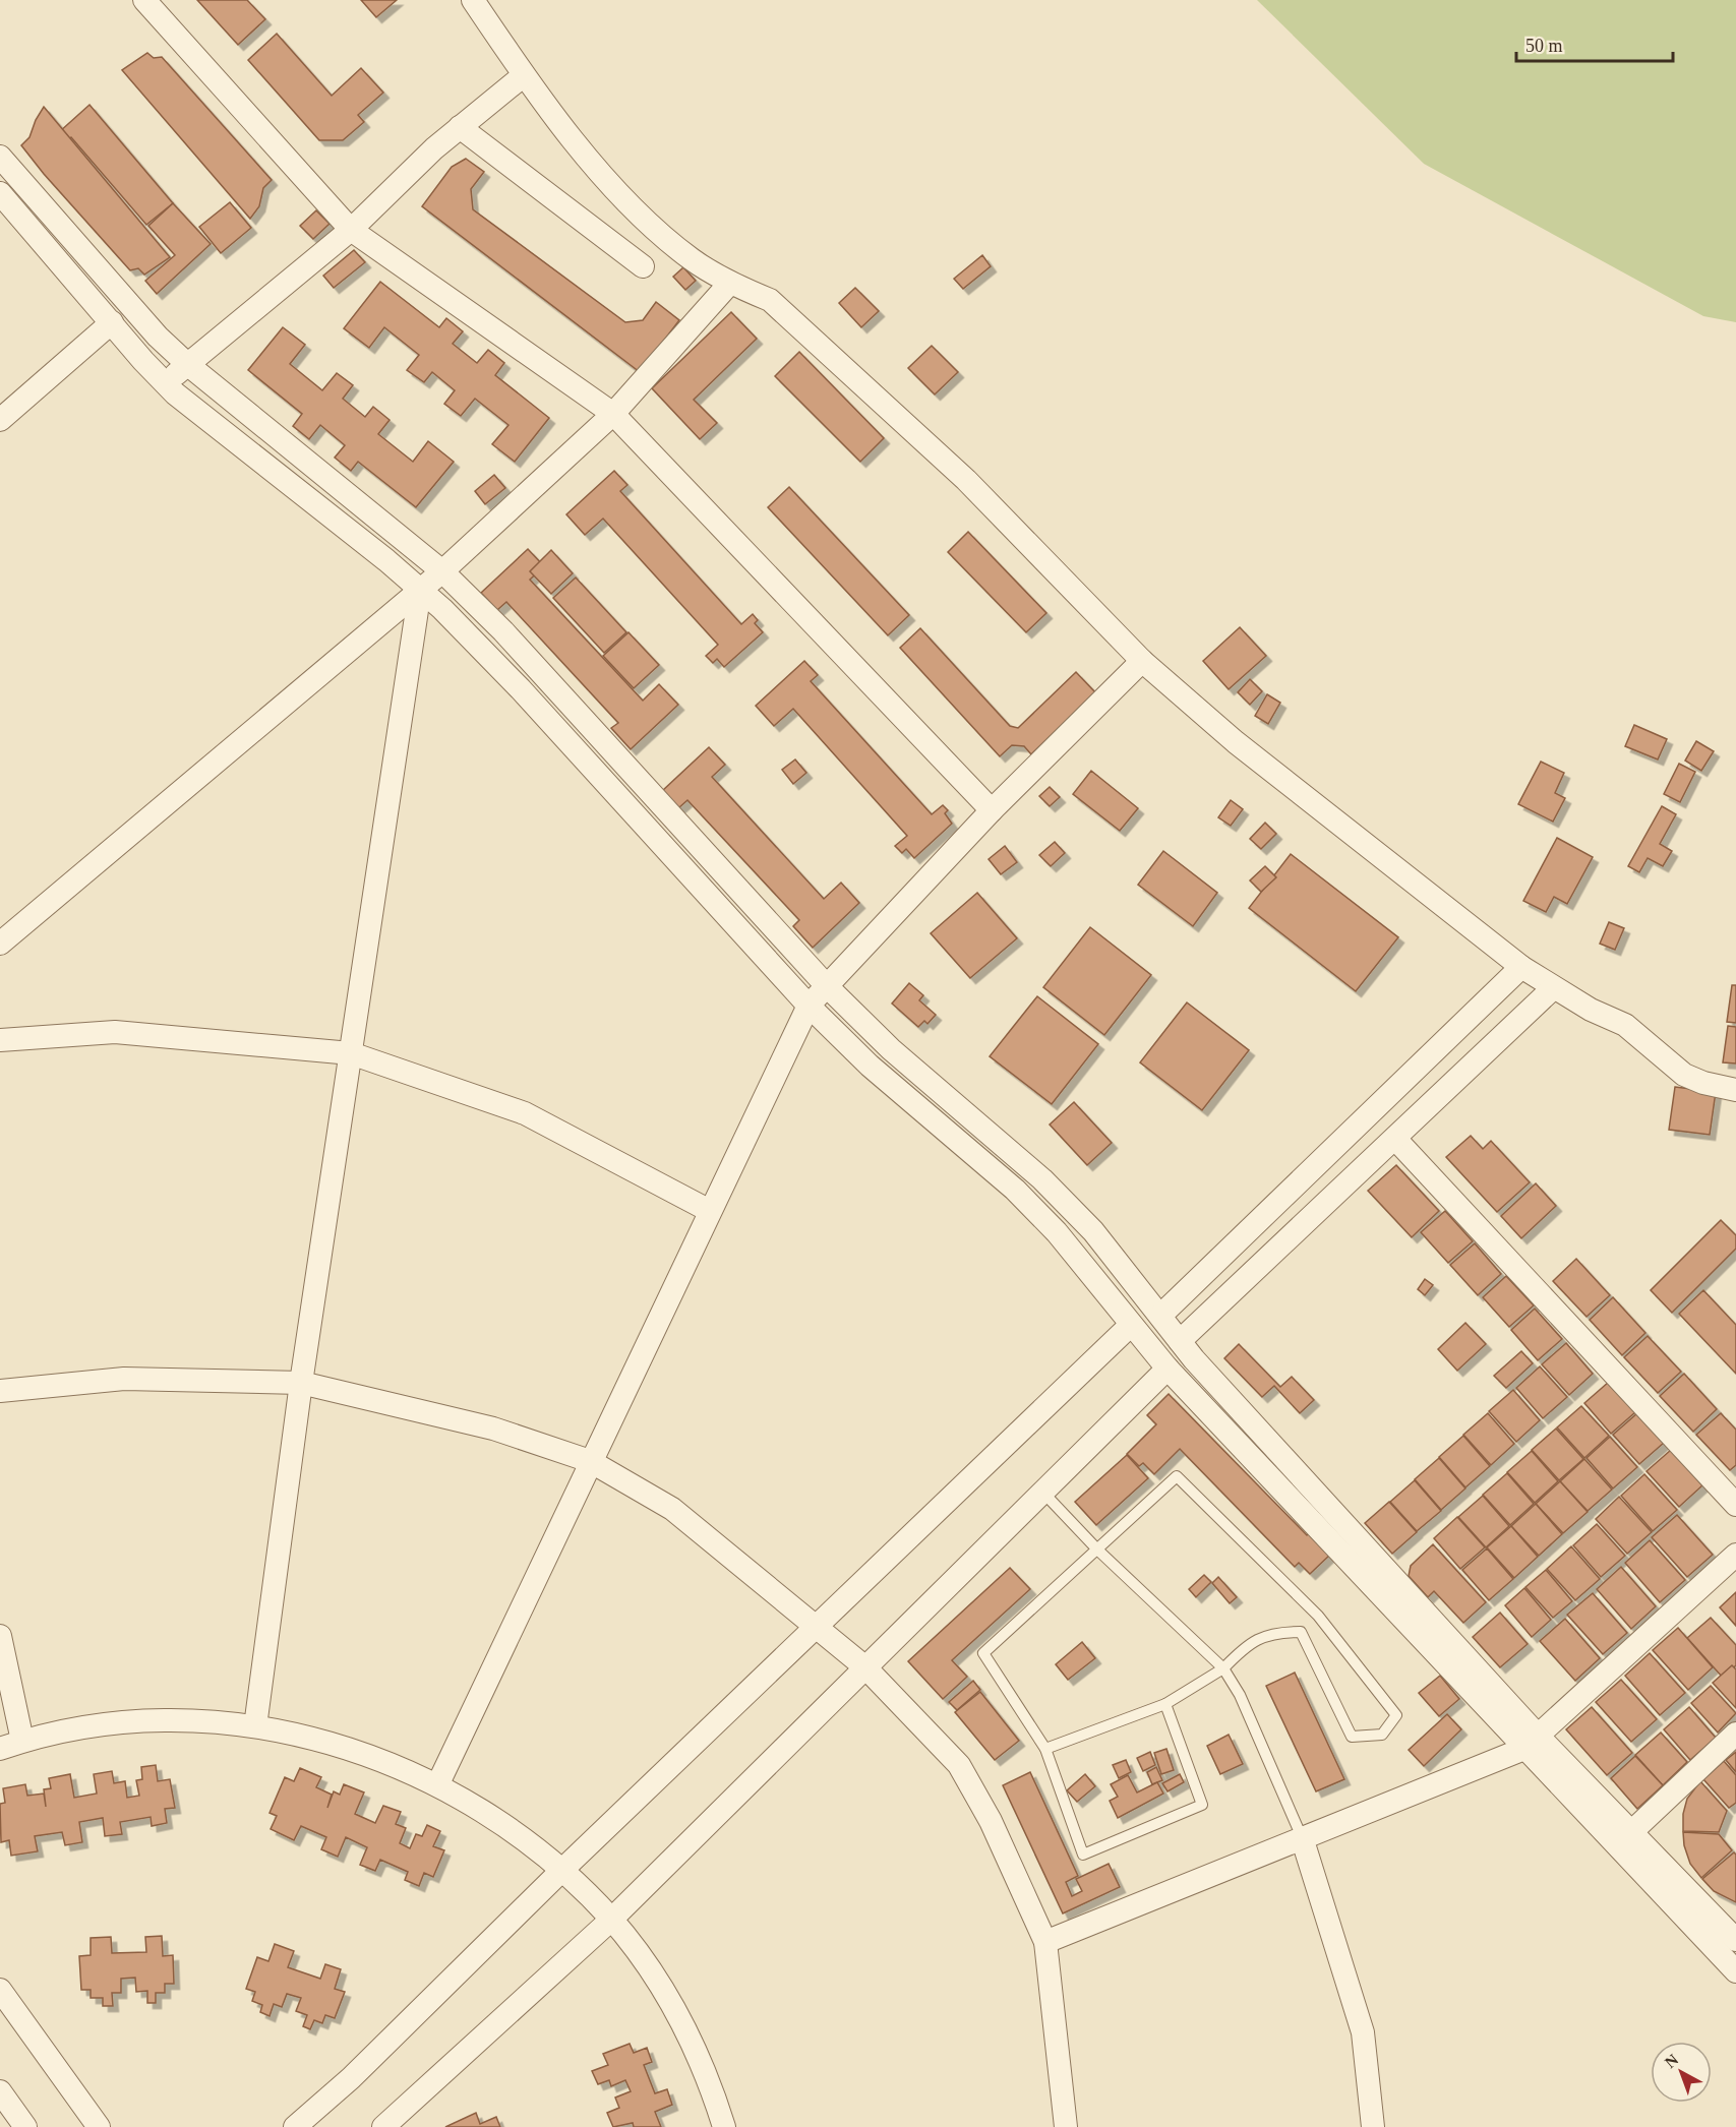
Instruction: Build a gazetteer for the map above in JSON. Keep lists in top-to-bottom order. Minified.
{"scale_bar":"50 m","north":"top left"}
